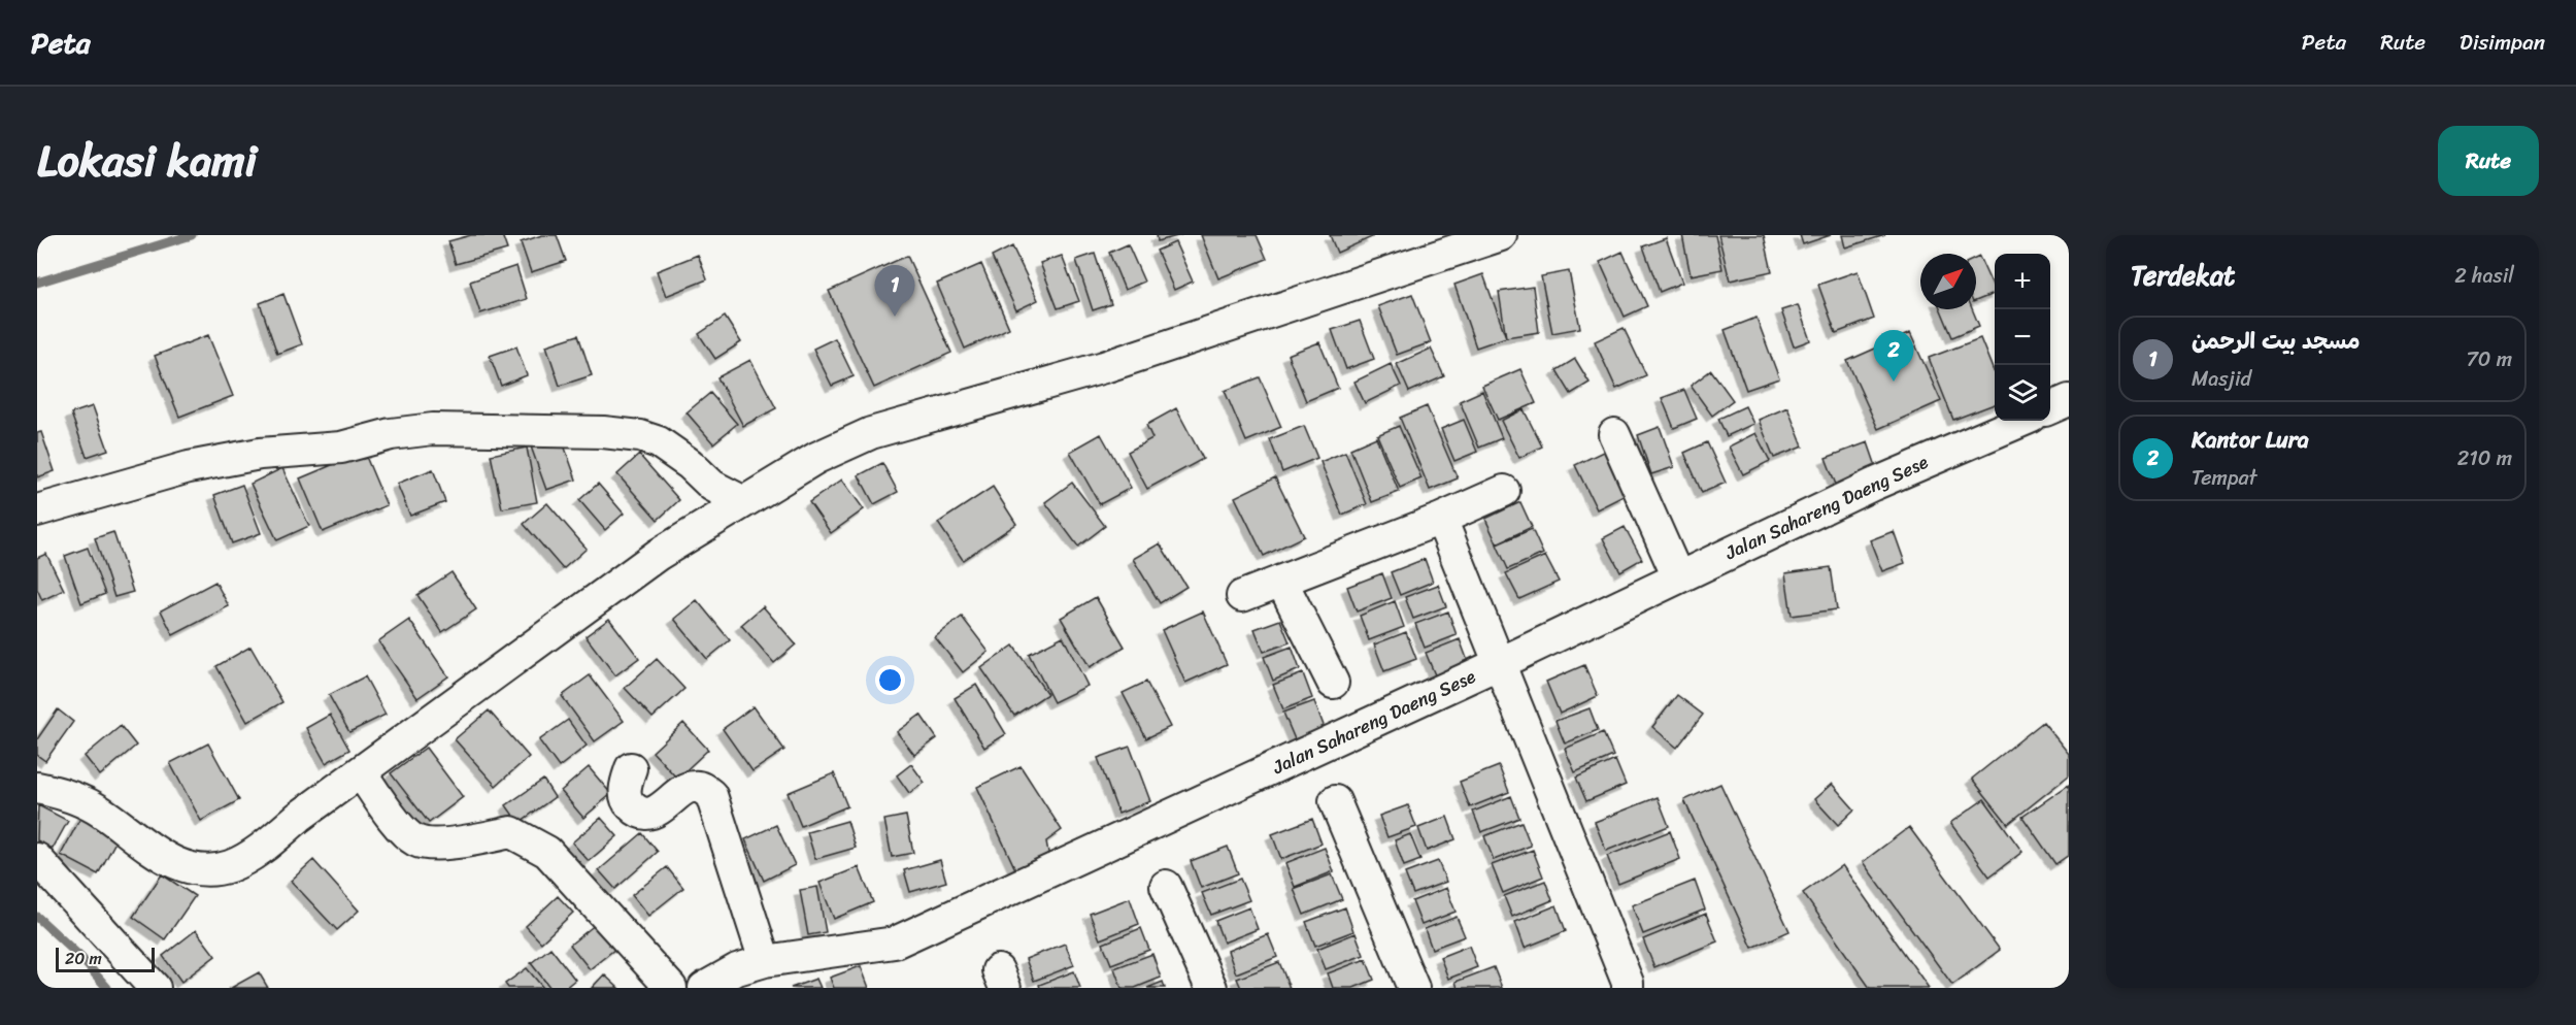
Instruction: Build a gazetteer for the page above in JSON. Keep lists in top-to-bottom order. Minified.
{"streets":{"street":["Jalan Sahareng Daeng Sese"]},"scale_bar":"20 m","north":"top right","page":{"header":"Peta","nav":["Peta","Rute","Disimpan"],"title":"Lokasi kami","buttons":"Rute","heading":["Terdekat","2 hasil"],"map_buttons":["+","−"],"pins":["1","2"],"list":[{"mark":"1","name":"مسجد بيت الرحمن","note":"Masjid","value":"70 m"},{"mark":"2","name":"Kantor Lura","note":"Tempat","value":"210 m"}],"scale":"20 m"}}
